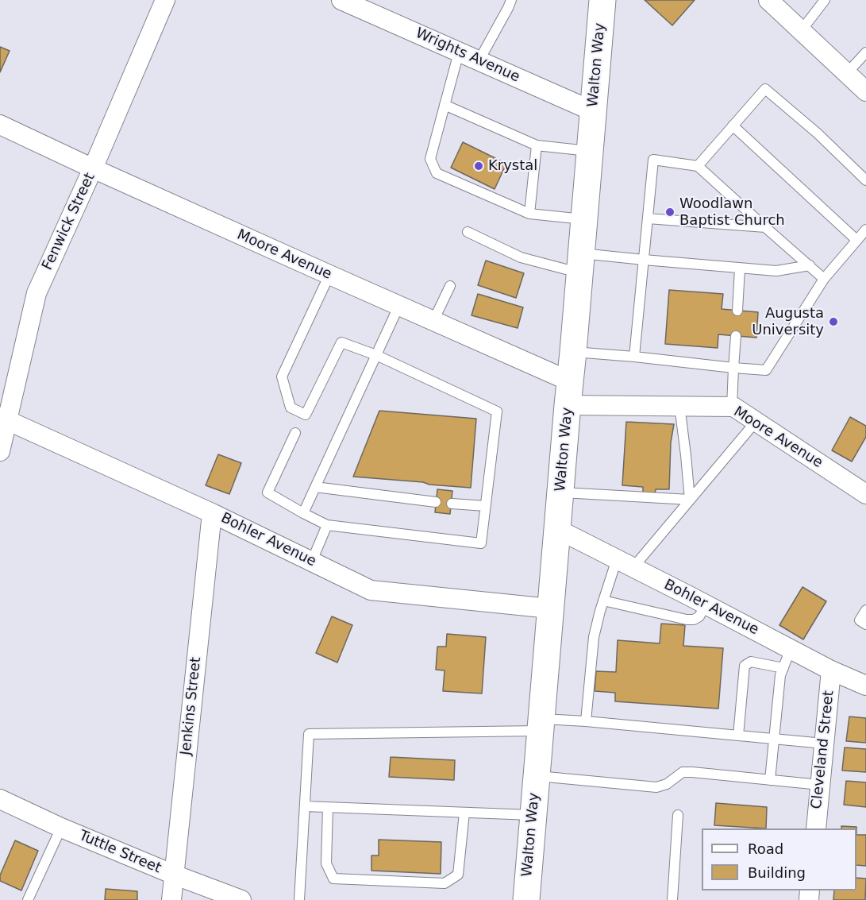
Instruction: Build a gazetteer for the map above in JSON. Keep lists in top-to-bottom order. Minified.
{"streets":{"main road":["Walton Way"],"street":["Wrights Avenue","Fenwick Street","Moore Avenue","Bohler Avenue","Jenkins Street","Cleveland Street","Tuttle Street"]},"crossings":[["Wrights Avenue","Walton Way"],["Walton Way","Moore Avenue"],["Walton Way","Bohler Avenue"],["Fenwick Street","Moore Avenue"],["Fenwick Street","Bohler Avenue"],["Bohler Avenue","Jenkins Street"],["Bohler Avenue","Cleveland Street"],["Jenkins Street","Tuttle Street"]],"places":["Krystal","Woodlawn Baptist Church","Augusta University"],"legend":["Road","Building"]}
